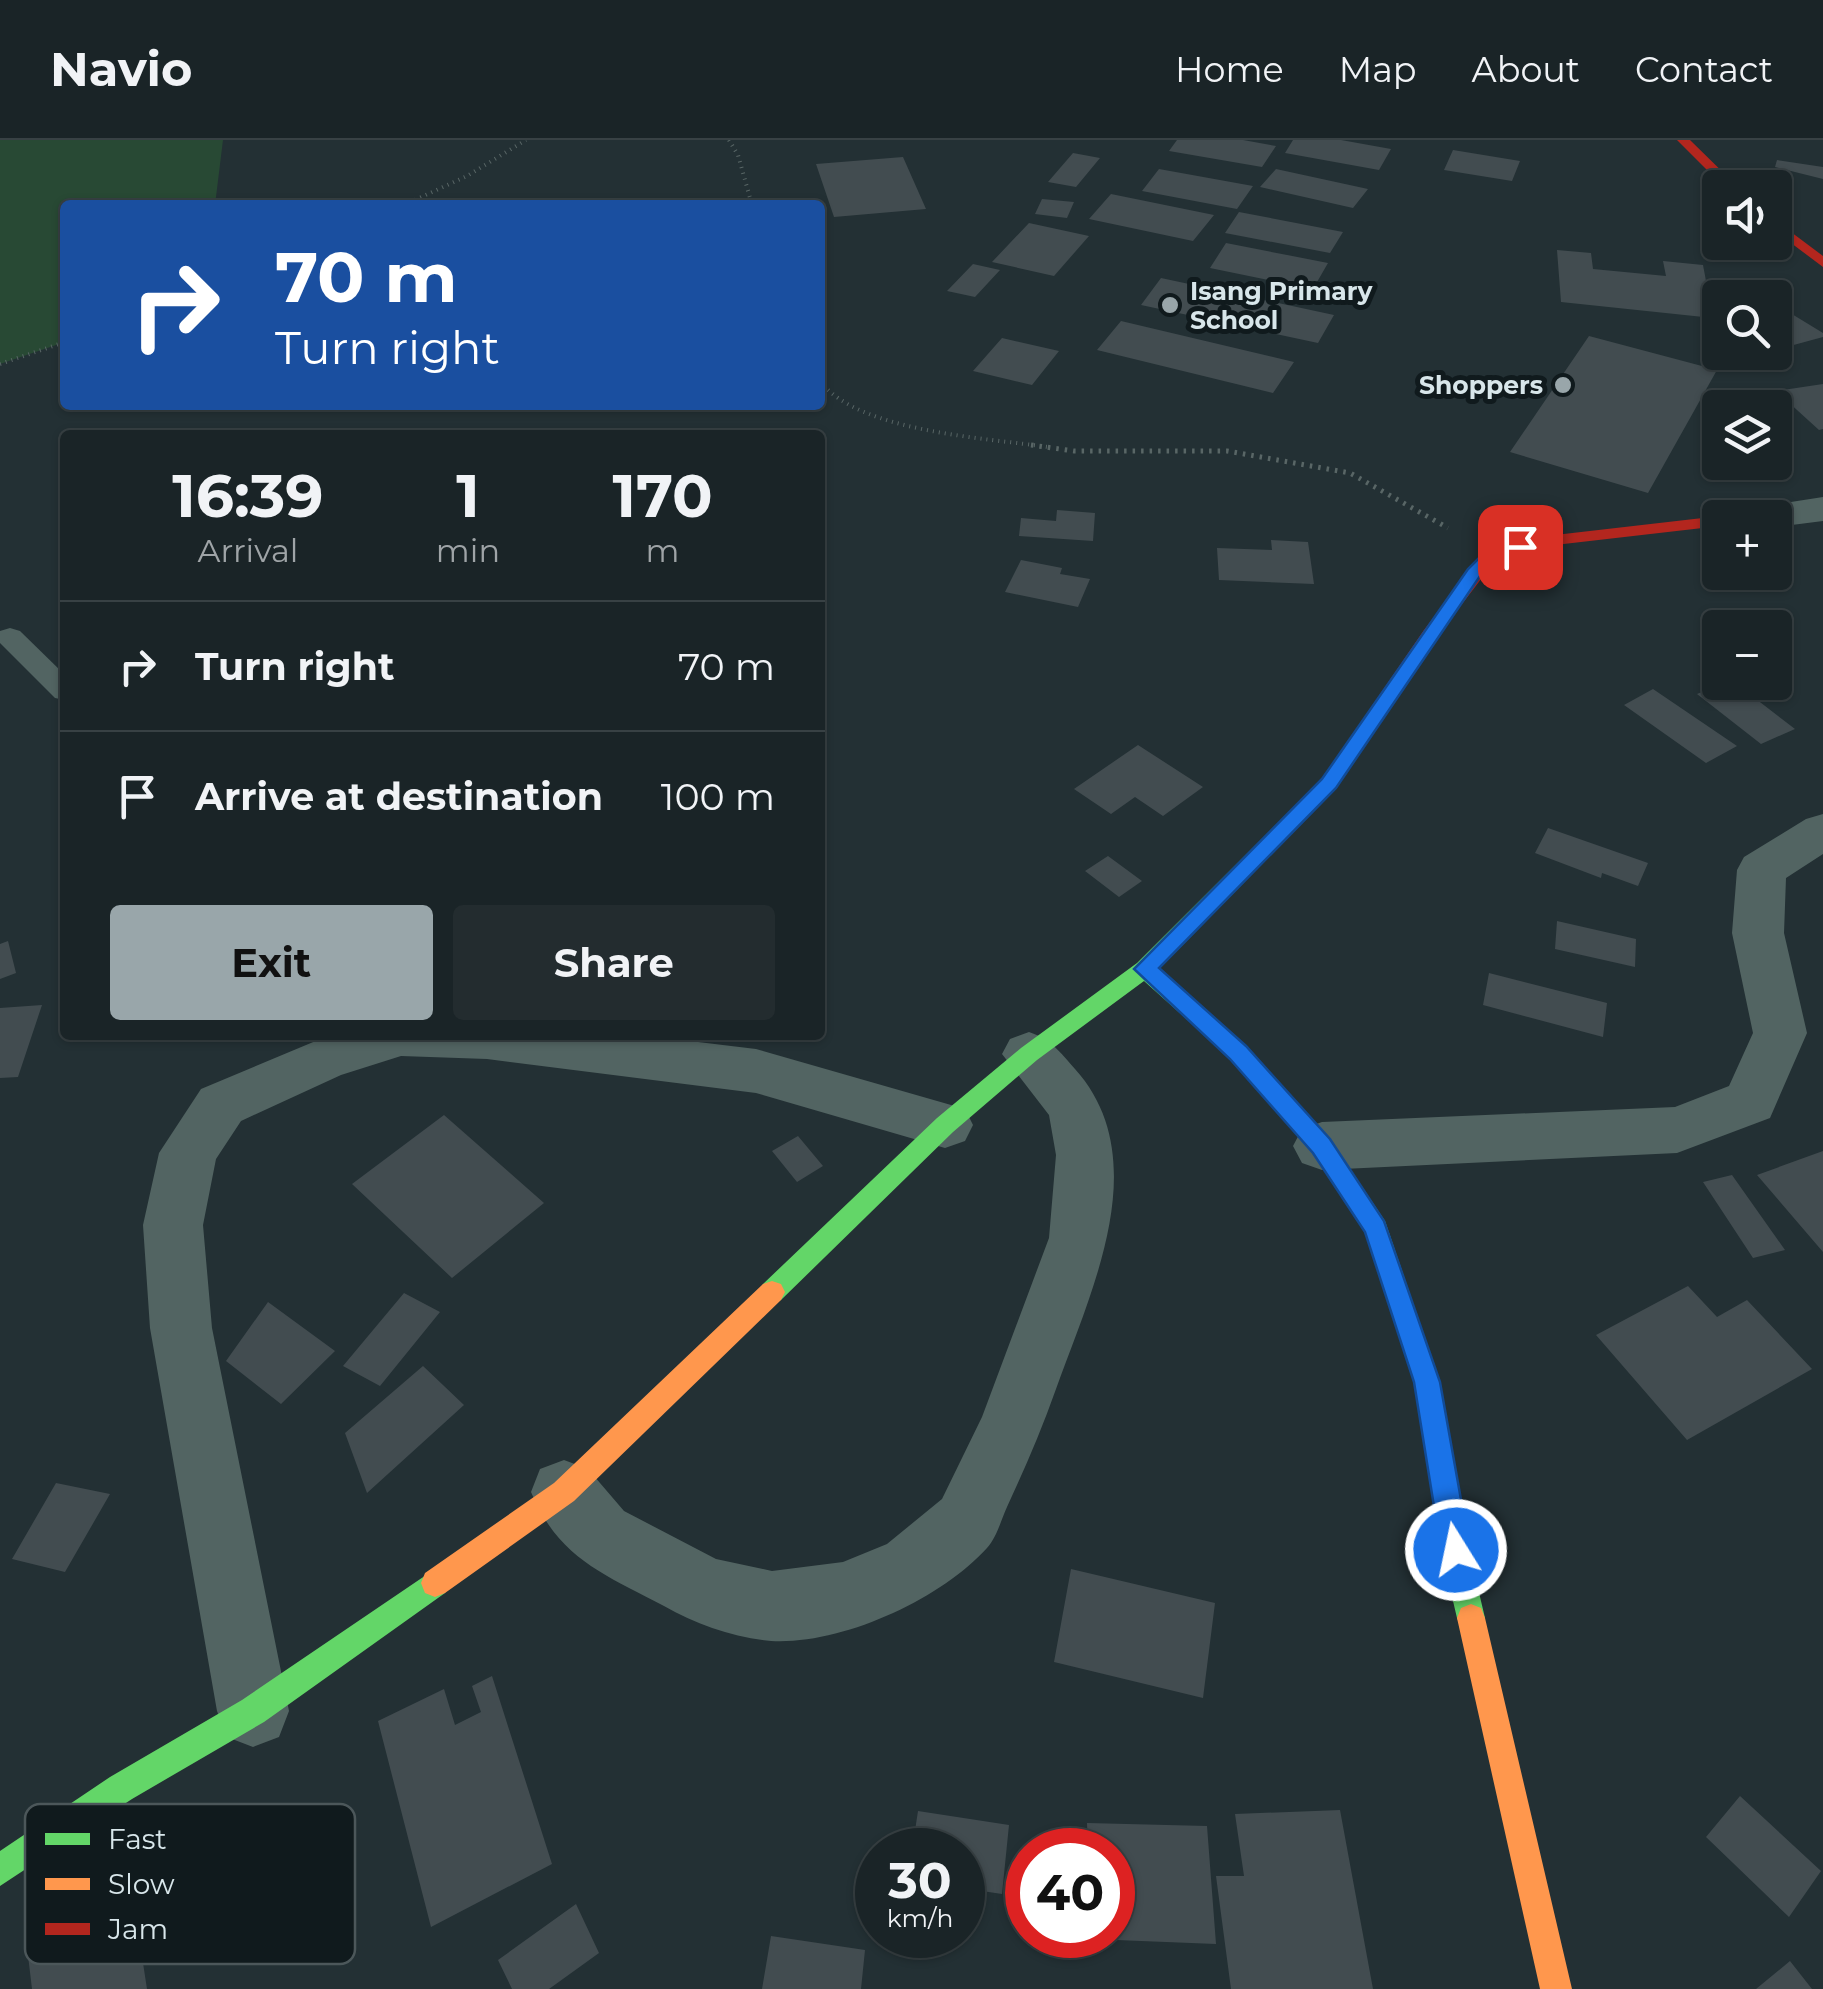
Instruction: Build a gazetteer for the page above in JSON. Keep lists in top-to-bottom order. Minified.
{"places":["Isang Primary School","Shoppers"],"legend":["Fast","Slow","Jam"],"page":{"header":"Navio","nav":["Home","Map","About","Contact"],"map_buttons":["+","−"],"turn":["70 m","Turn right"],"eta":["16:39","Arrival","1","min","170","m"],"list":[{"name":"Turn right","value":"70 m"},{"name":"Arrive at destination","value":"100 m"}],"buttons":["Exit","Share"],"speed":"30 km/h","limit":"40"}}
